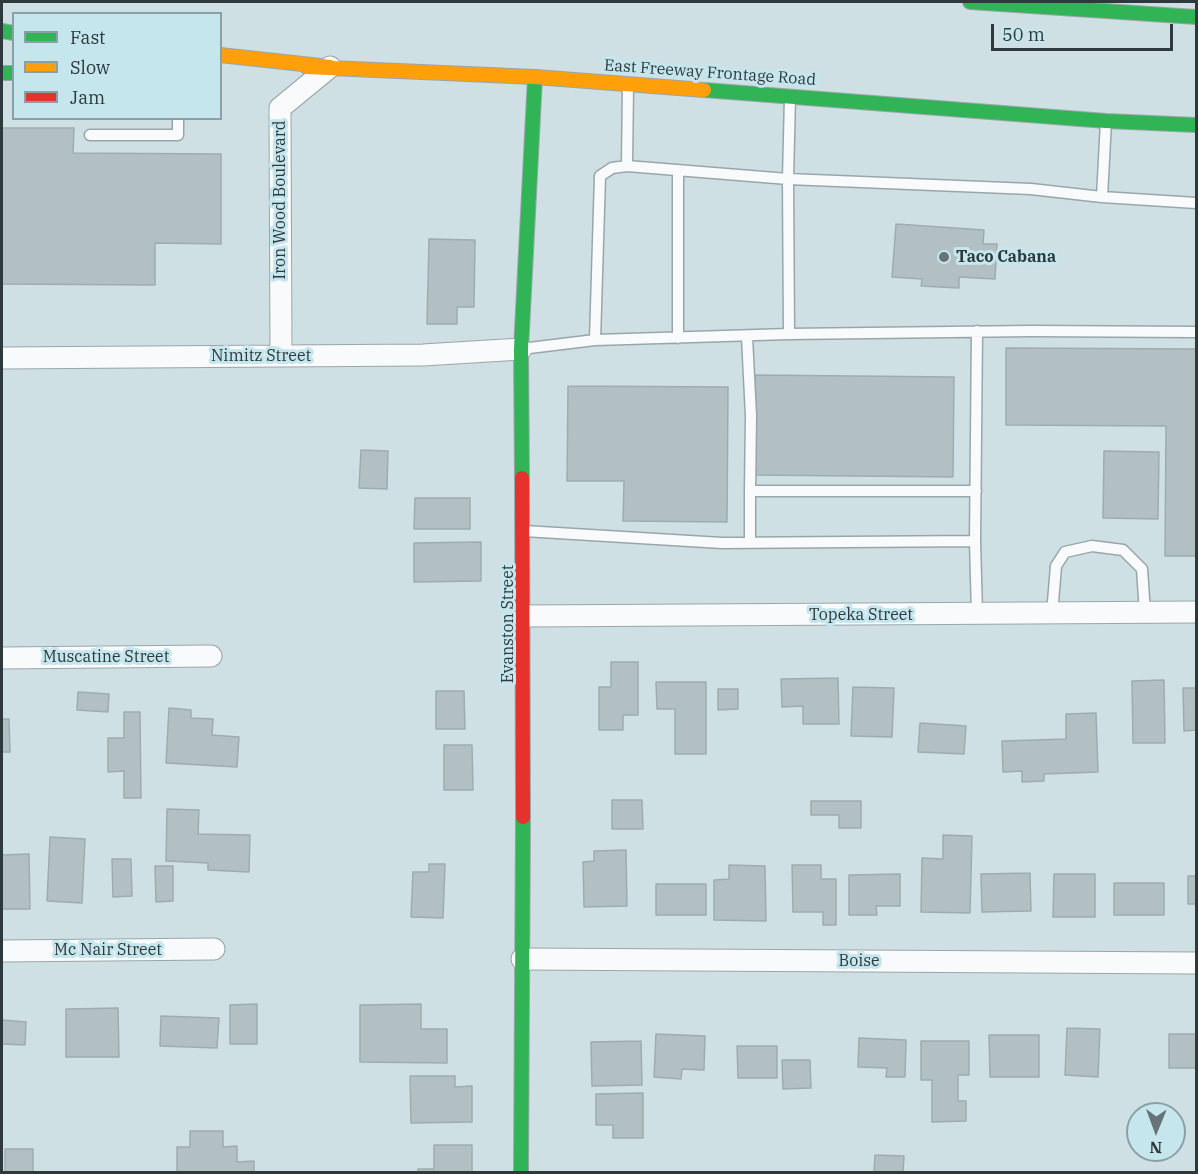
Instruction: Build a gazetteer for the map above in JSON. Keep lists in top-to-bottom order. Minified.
{"streets":{"main road":["East Freeway Frontage Road","Evanston Street"],"street":["Iron Wood Boulevard","Nimitz Street","Topeka Street","Muscatine Street","Mc Nair Street","Boise"]},"crossings":[["East Freeway Frontage Road","Iron Wood Boulevard"],["East Freeway Frontage Road","Evanston Street"],["Iron Wood Boulevard","Nimitz Street"],["Nimitz Street","Evanston Street"],["Topeka Street","Evanston Street"],["Evanston Street","Boise"]],"places":["Taco Cabana"],"legend":["Fast","Slow","Jam"],"scale_bar":"50 m","north":"bottom"}
